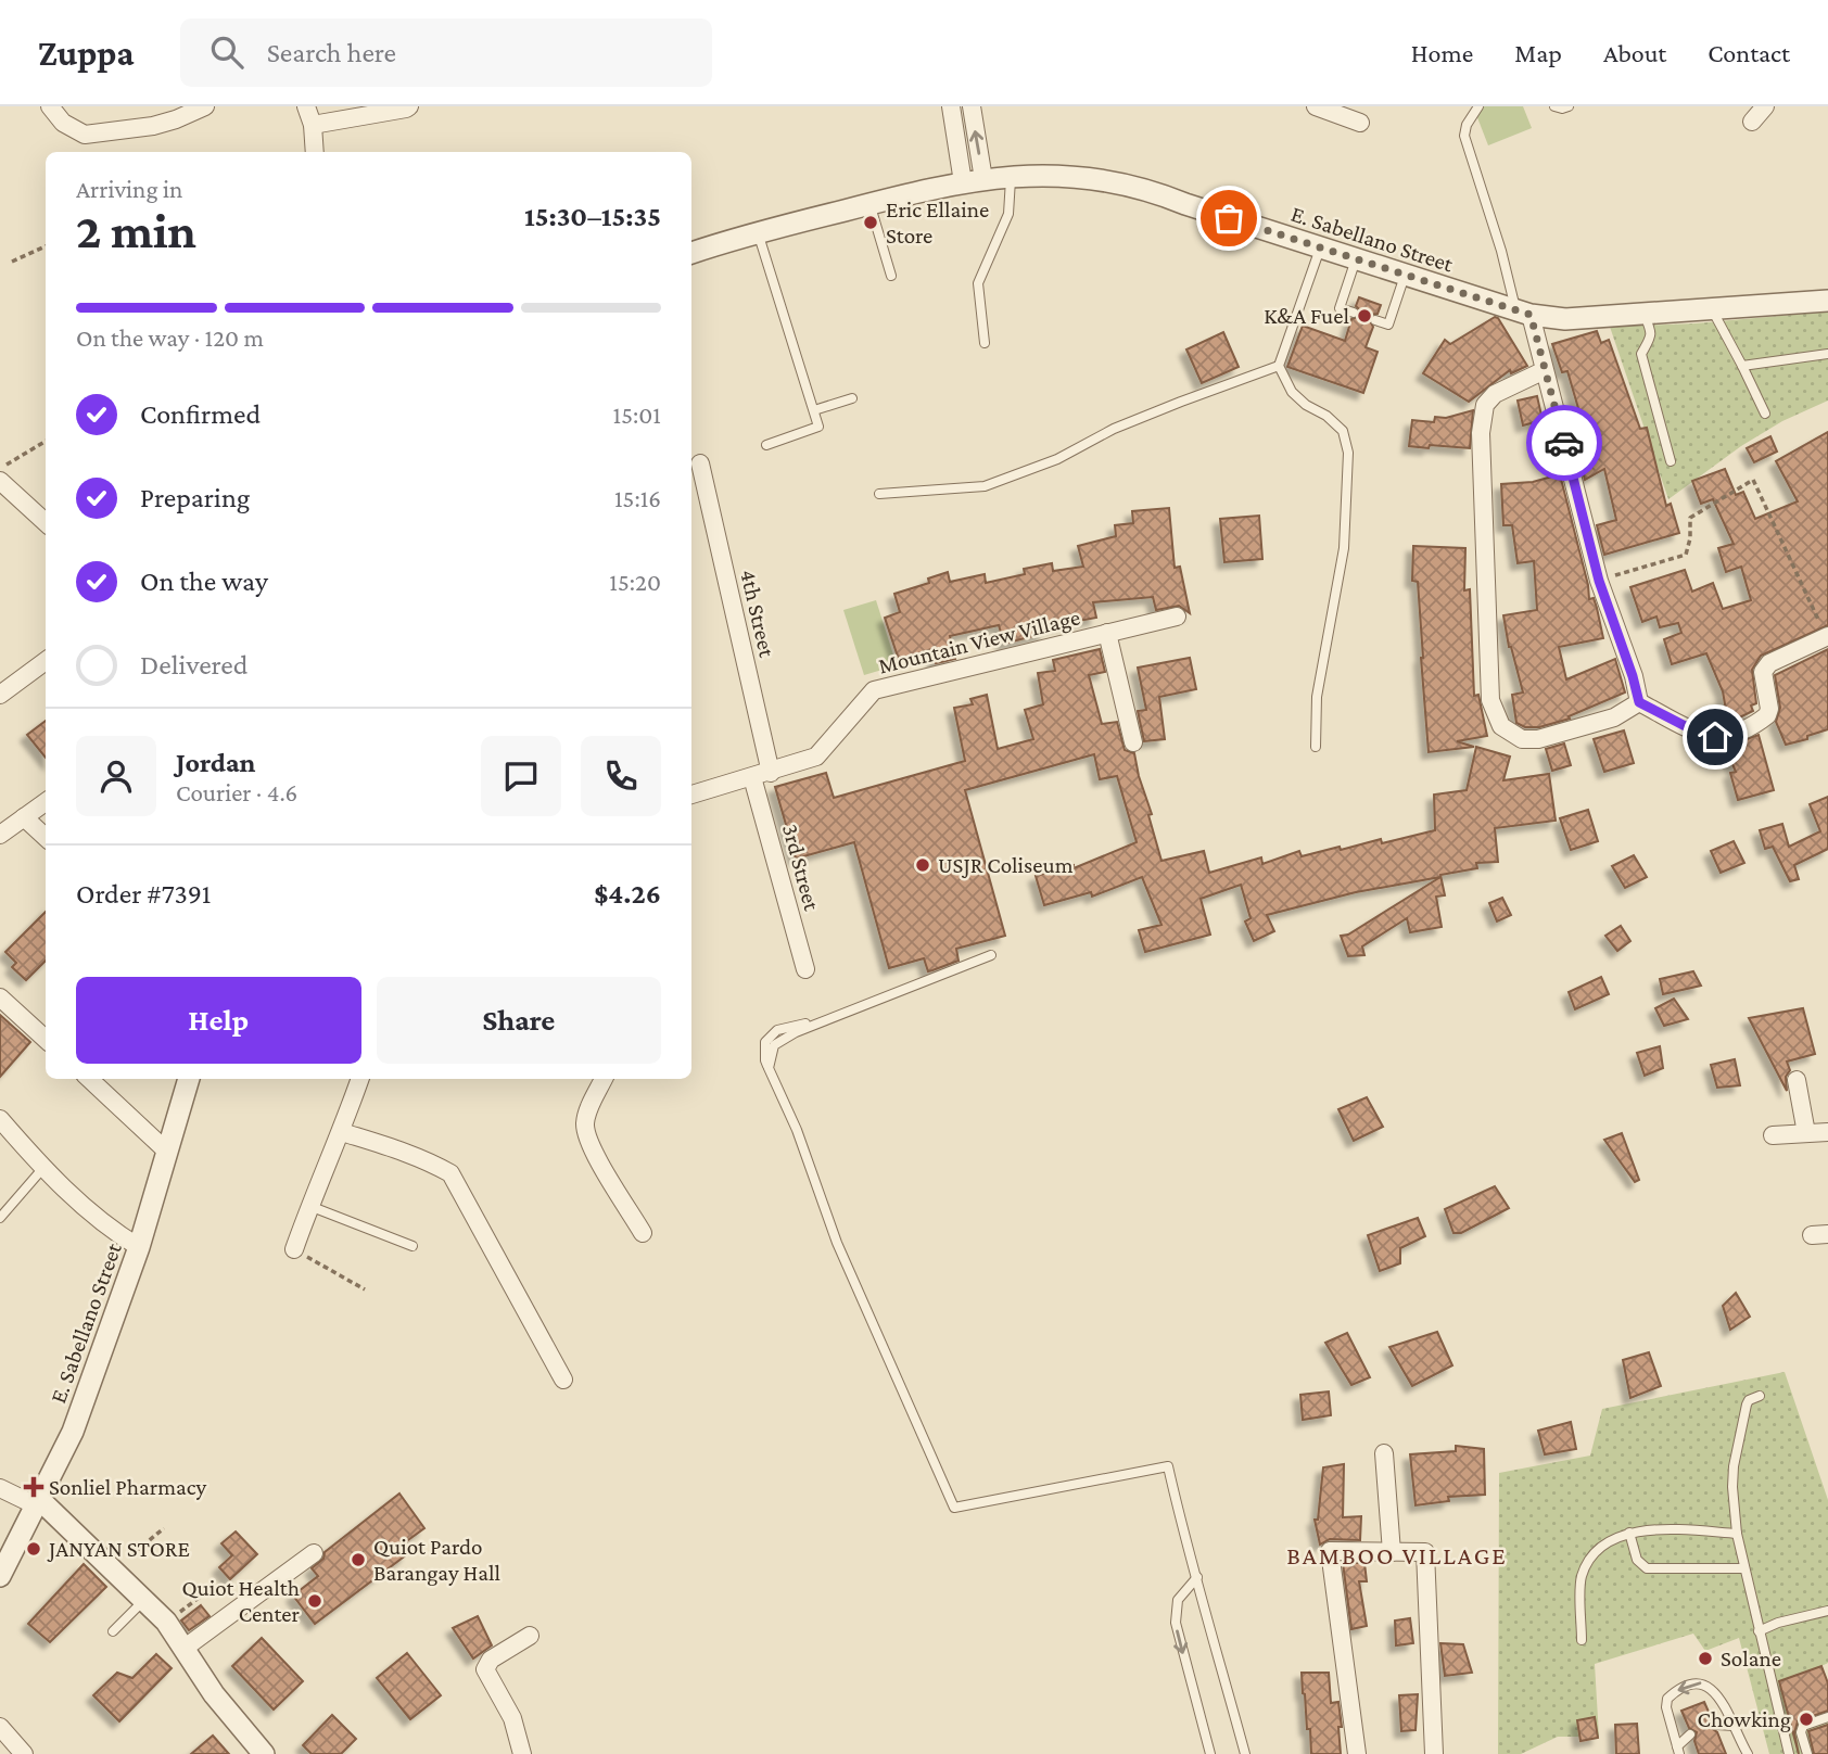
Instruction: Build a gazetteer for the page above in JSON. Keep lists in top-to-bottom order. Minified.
{"streets":{"street":["E. Sabellano Street","4th Street","Mountain View Village","3rd Street"]},"crossings":[["4th Street","Mountain View Village"],["Mountain View Village","3rd Street"]],"districts":["BAMBOO VILLAGE"],"places":{"other":["Eric Ellaine Store","K&A Fuel","USJR Coliseum","JANYAN STORE","Quiot Pardo Barangay Hall","Quiot Health Center","Solane","Chowking"],"health":["Sonliel Pharmacy"]},"page":{"header":"Zuppa","search":"Search here","nav":["Home","Map","About","Contact"],"heading":["2 min","Arriving in","15:30–15:35"],"panel":["Jordan","Courier · 4.6","Order #7391","$4.26"],"bar":"On the way · 120 m","list":[["Confirmed","15:01"],["Preparing","15:16"],["On the way","15:20"],"Delivered"],"buttons":["Help","Share"]}}
